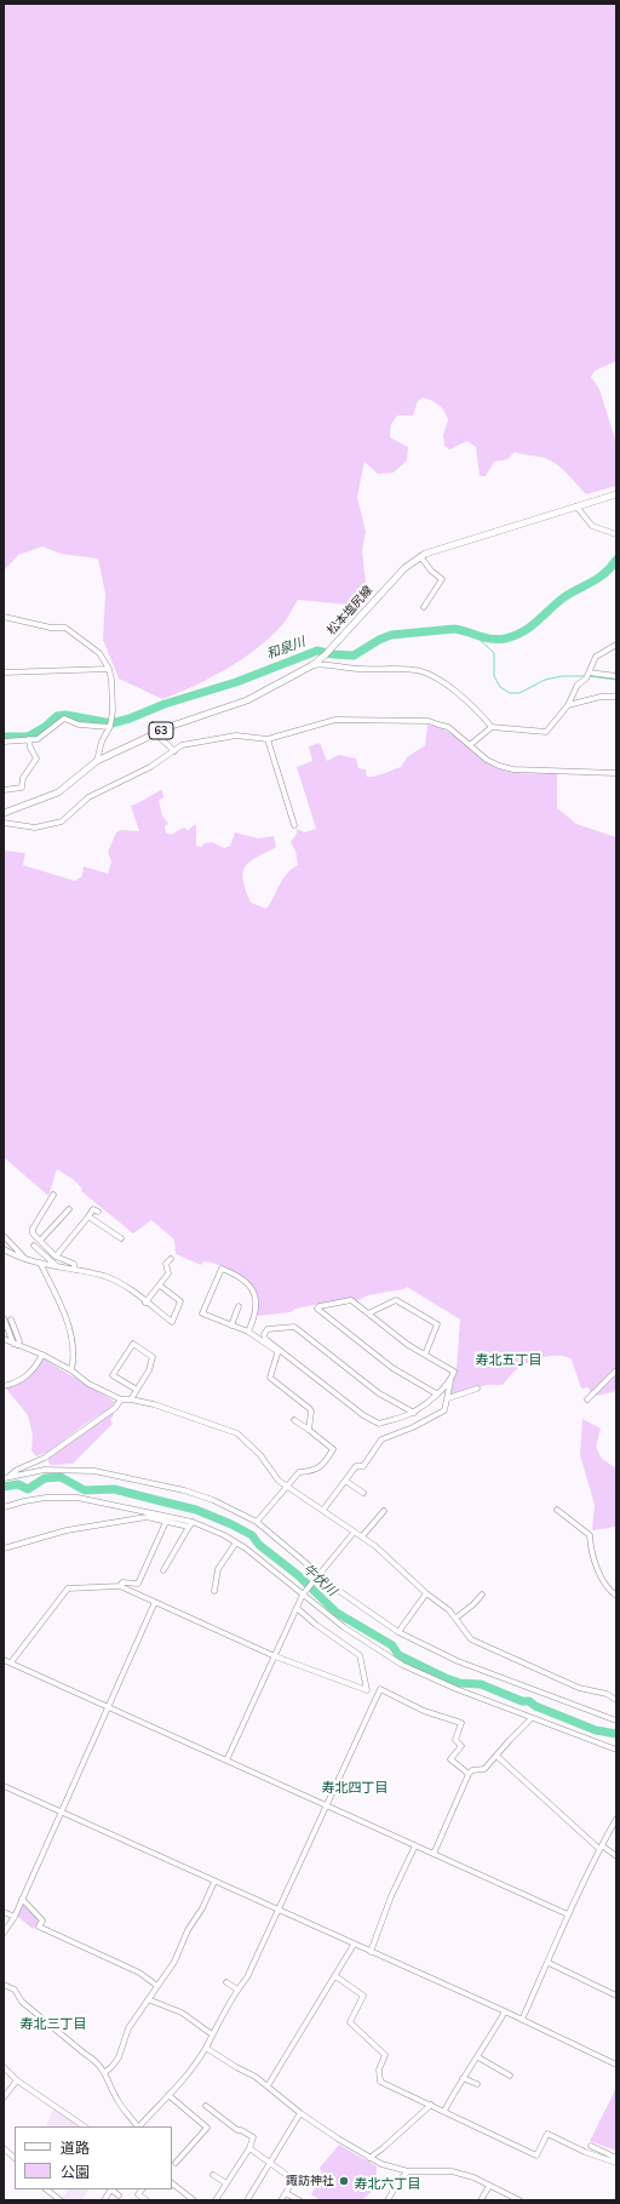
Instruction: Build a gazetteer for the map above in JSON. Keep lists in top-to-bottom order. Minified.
{"streets":{"main road":["松本塩尻線","63"]},"districts":["寿北五丁目","寿北四丁目","寿北三丁目","寿北六丁目"],"water":["和泉川","牛伏川"],"places":["諏訪神社"],"legend":["道路","公園"]}
